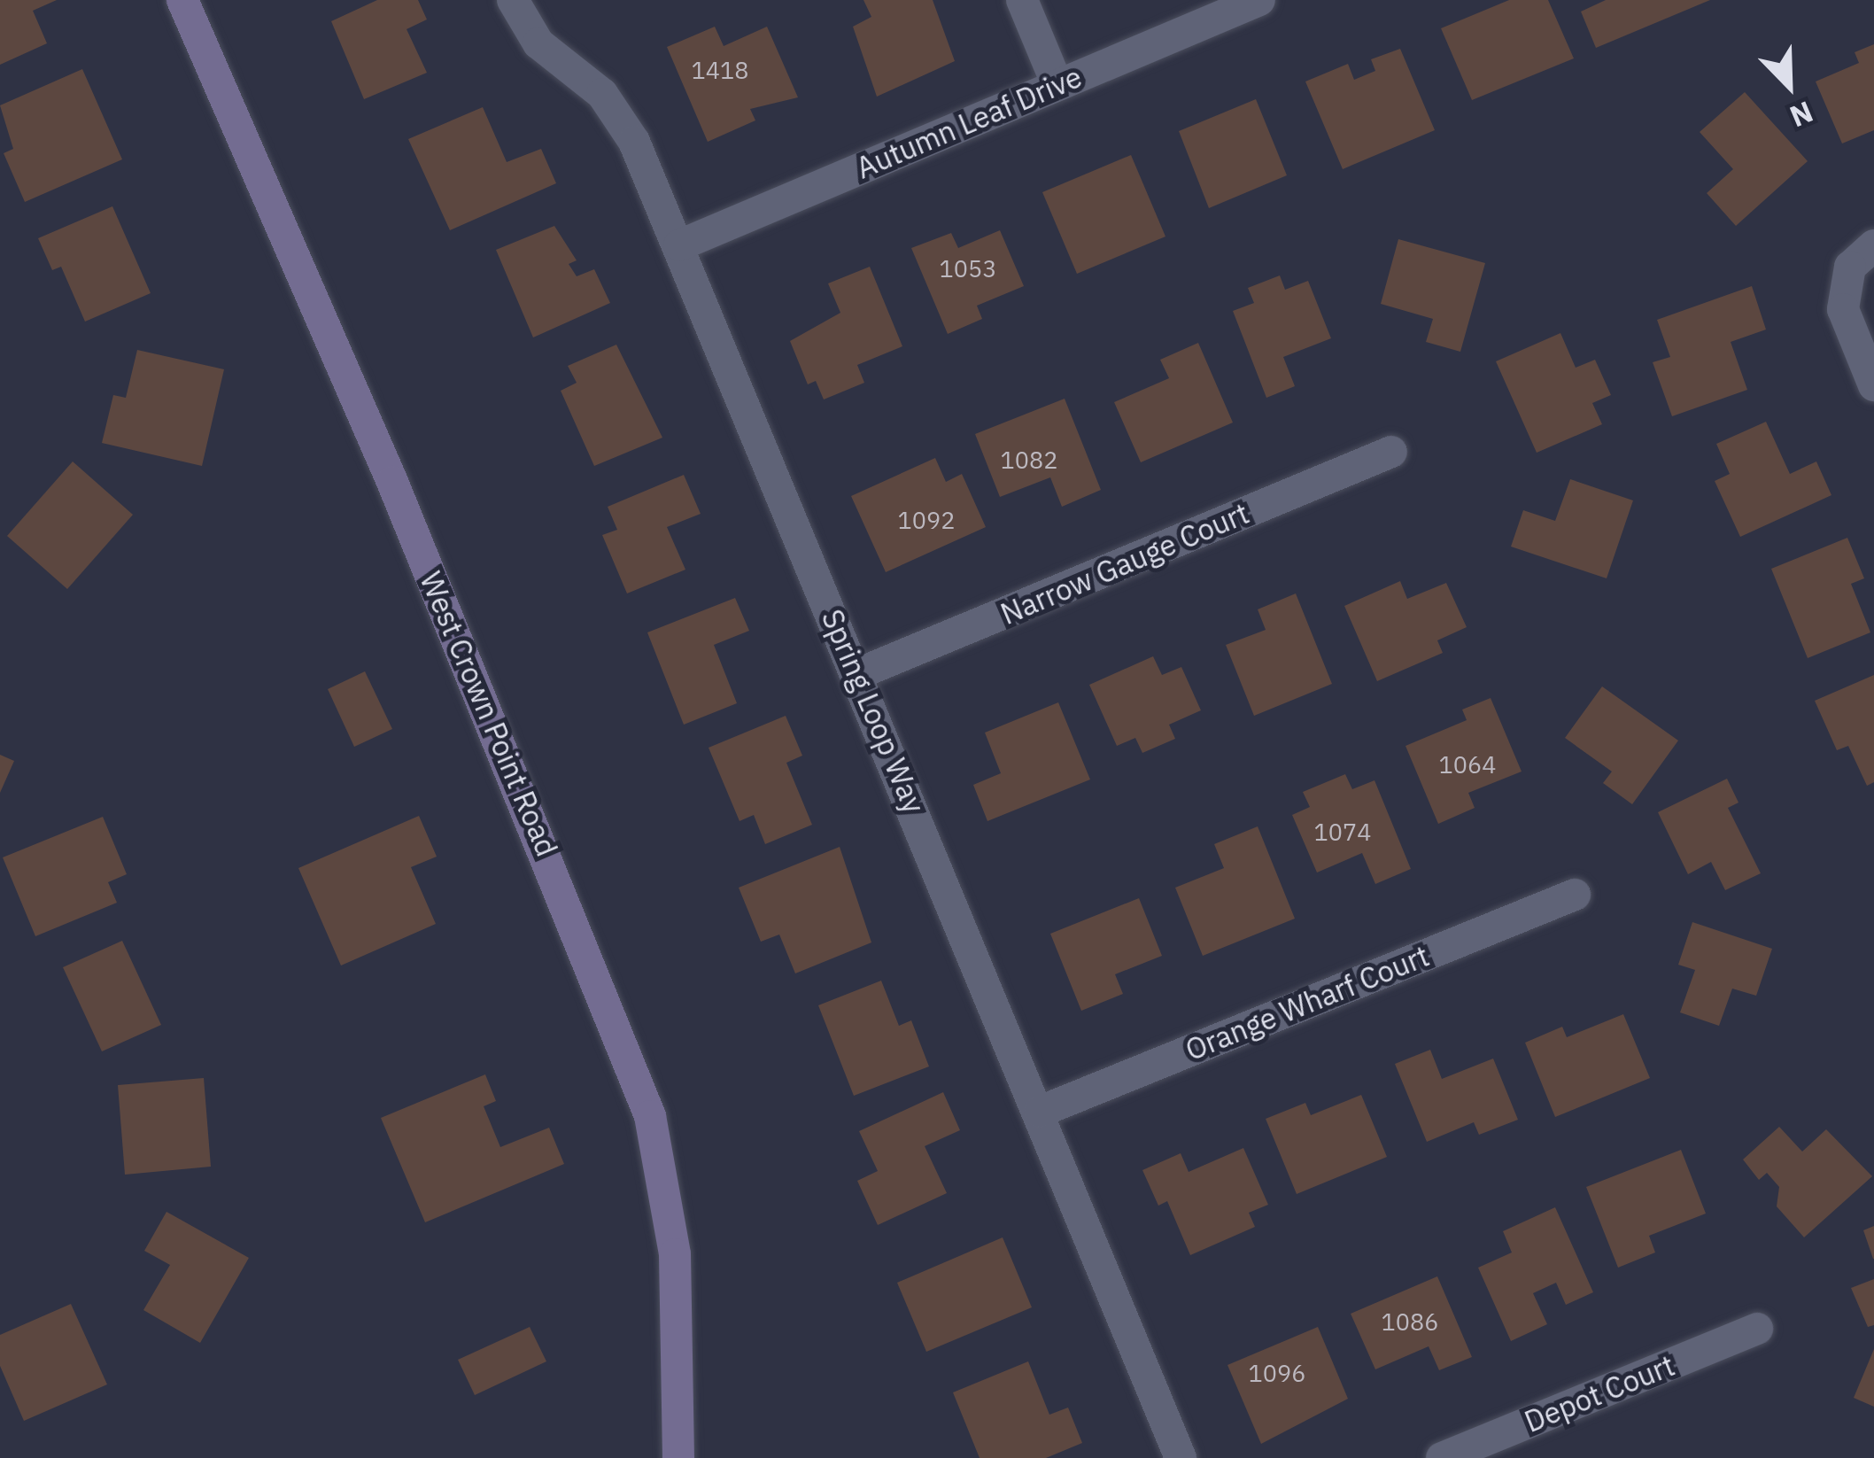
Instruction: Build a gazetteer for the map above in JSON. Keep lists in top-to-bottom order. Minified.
{"streets":{"street":["Autumn Leaf Drive","Narrow Gauge Court","Spring Loop Way","West Crown Point Road","Orange Wharf Court","Depot Court"]},"crossings":[["Autumn Leaf Drive","Spring Loop Way"],["Narrow Gauge Court","Spring Loop Way"],["Spring Loop Way","Orange Wharf Court"]],"house_numbers":["1418","1053","1082","1092","1064","1074","1086","1096"],"north":"bottom right"}
